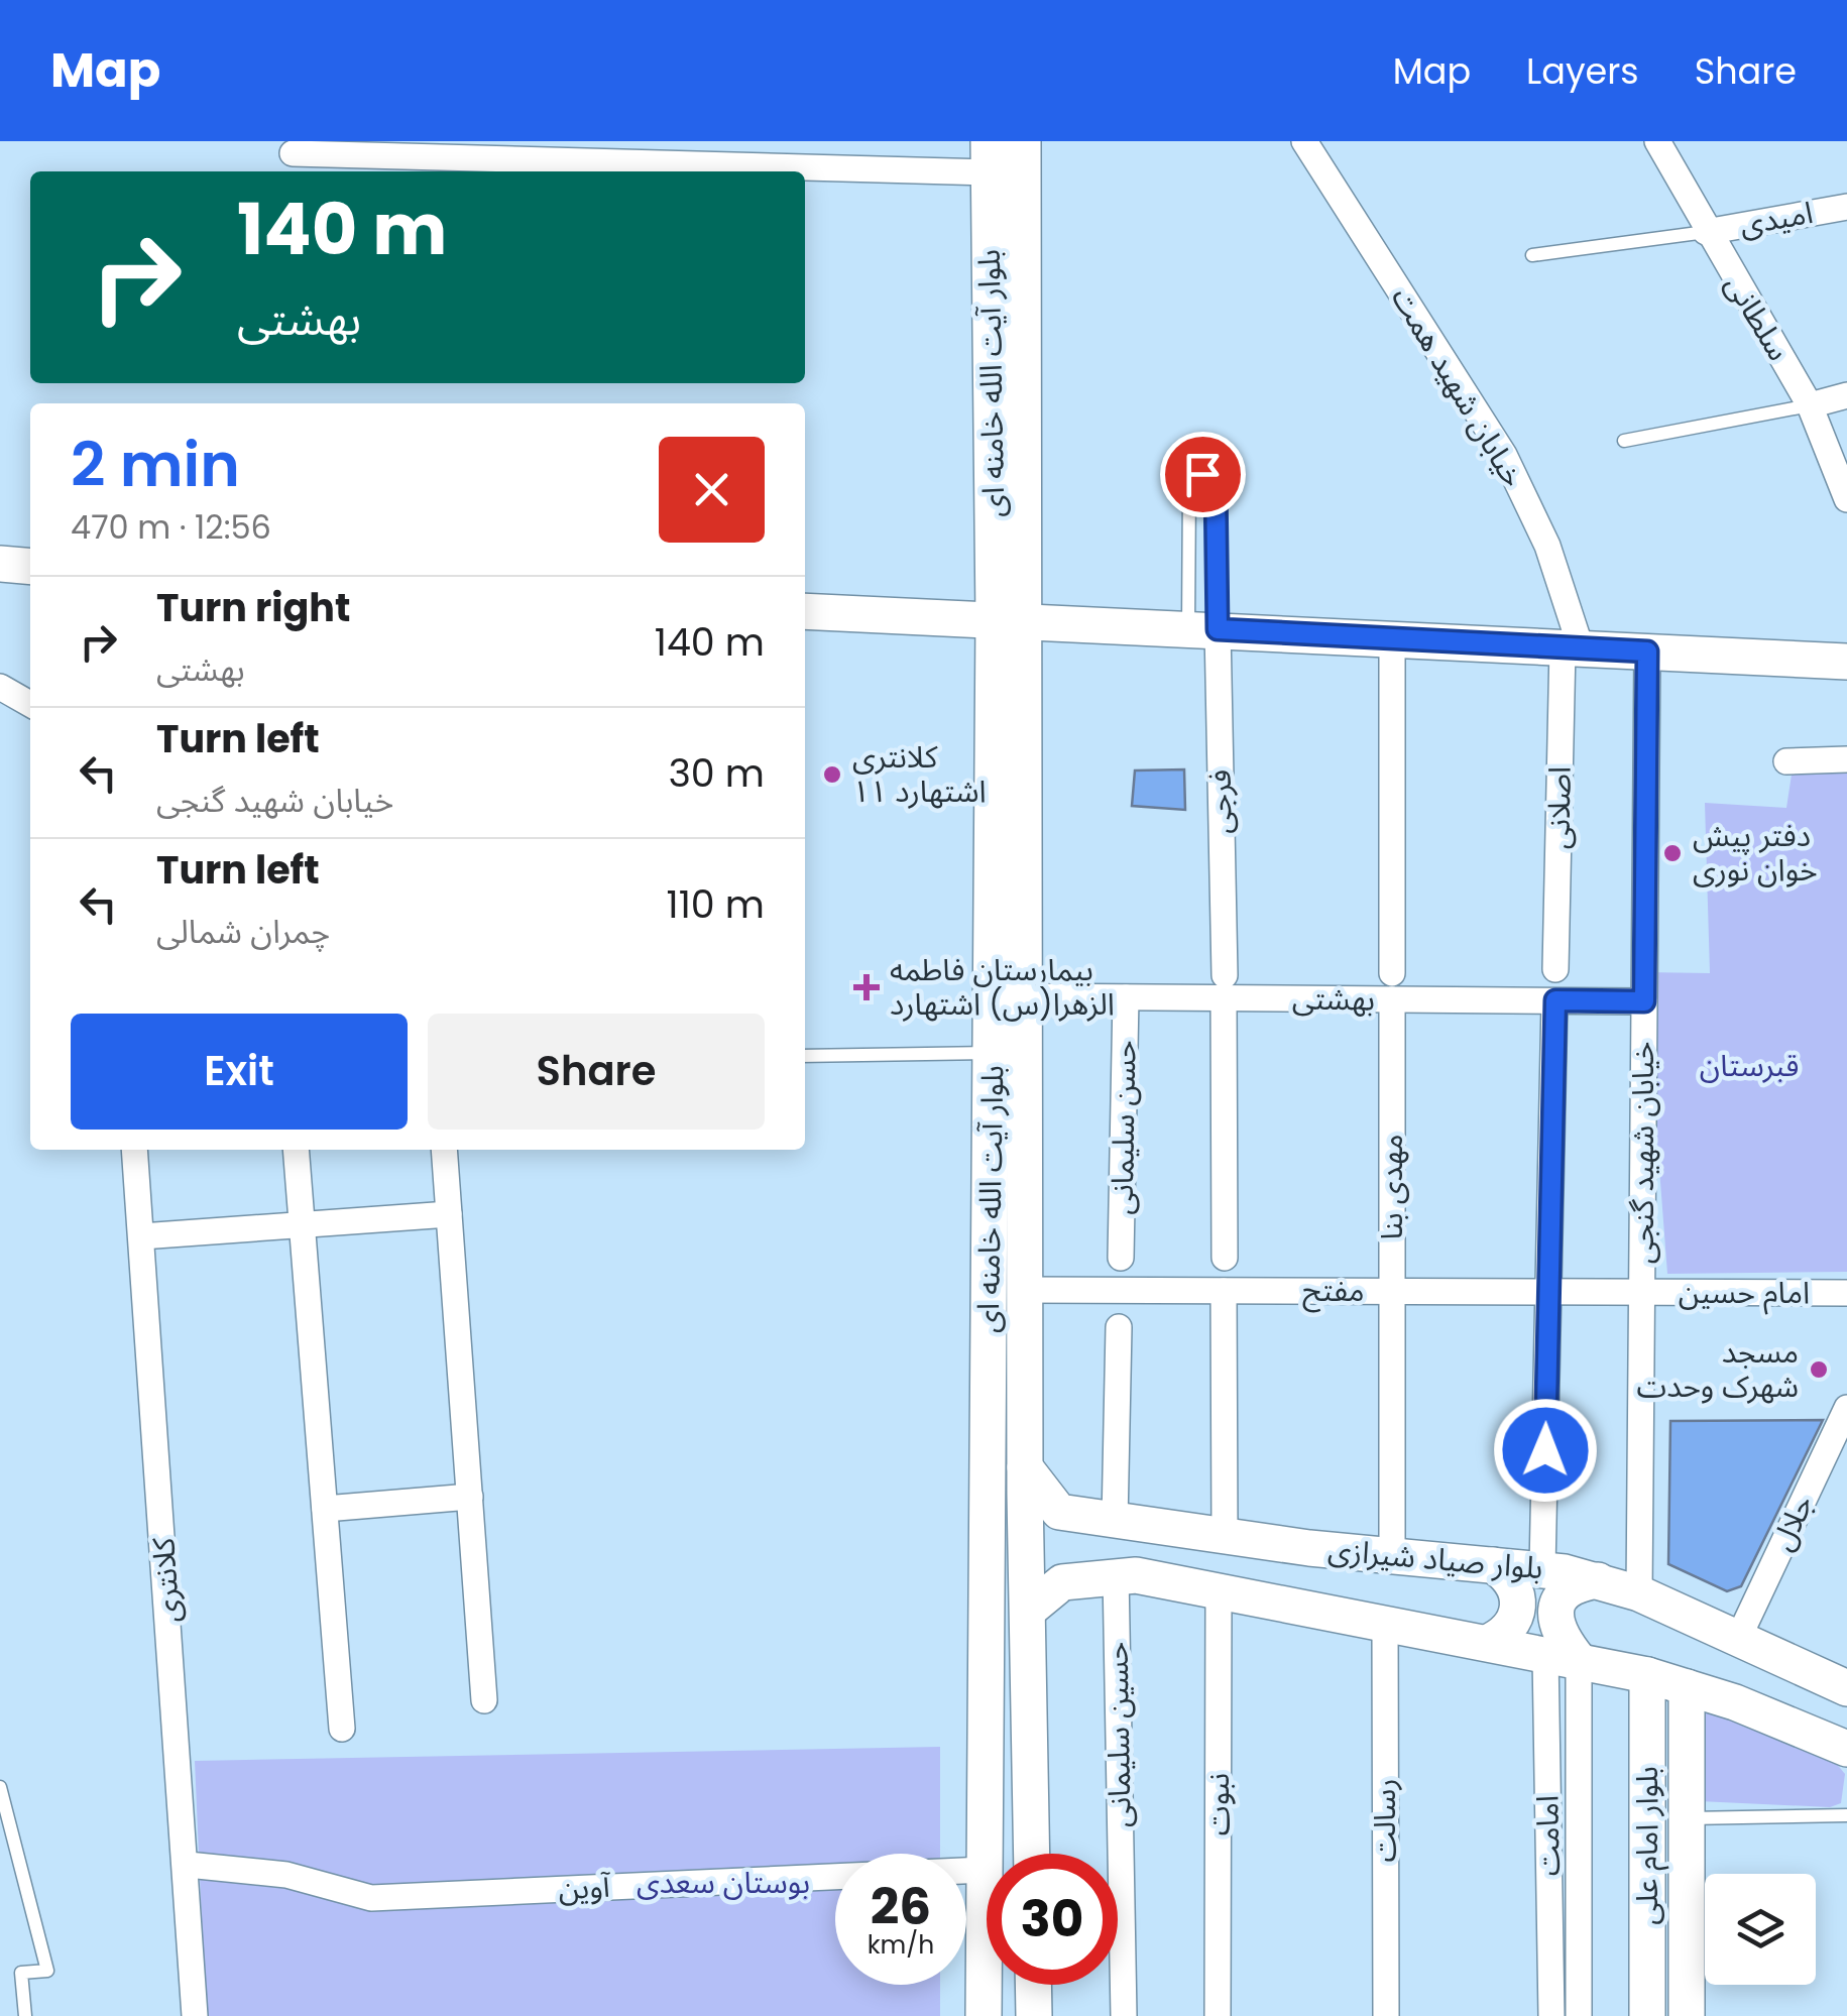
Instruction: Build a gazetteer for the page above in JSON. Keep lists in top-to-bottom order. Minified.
{"streets":{"street":["امیدی","سلطانی","بلوار آیت الله خامنه ای","خیابان شهید همت","فرجی","اصلانی","بهشتی","حسن سلیمانی","خیابان شهید گنجی","مهدی بنا","مفتح","امام حسین","جلال","بلوار صیاد شیرازی","کلانتری","حسین سلیمانی","نبوت","رسالت","امامت","بلوار امام علی","آوین"]},"crossings":[["امیدی","سلطانی"],["بلوار آیت الله خامنه ای","بهشتی"],["بلوار آیت الله خامنه ای","مفتح"],["بلوار آیت الله خامنه ای","بلوار صیاد شیرازی"],["بلوار آیت الله خامنه ای","آوین"],["خیابان شهید همت","اصلانی"],["فرجی","بهشتی"],["بهشتی","حسن سلیمانی"],["بهشتی","خیابان شهید گنجی"],["بهشتی","مهدی بنا"],["خیابان شهید گنجی","مفتح"],["خیابان شهید گنجی","امام حسین"],["خیابان شهید گنجی","بلوار صیاد شیرازی"],["مهدی بنا","مفتح"],["مهدی بنا","بلوار صیاد شیرازی"],["مفتح","امام حسین"],["جلال","بلوار صیاد شیرازی"],["بلوار صیاد شیرازی","حسین سلیمانی"],["بلوار صیاد شیرازی","نبوت"],["بلوار صیاد شیرازی","رسالت"],["بلوار صیاد شیرازی","امامت"],["بلوار صیاد شیرازی","بلوار امام علی"],["کلانتری","آوین"]],"parks":["قبرستان","بوستان سعدی"],"places":{"other":["کلانتری ۱۱ اشتهارد","دفتر پیش خوان نوری","مسجد شهرک وحدت"],"health":["بیمارستان فاطمه الزهرا(س) اشتهارد"]},"page":{"header":"Map","nav":["Map","Layers","Share"],"turn":["140 m","بهشتی"],"heading":["2 min","470 m · 12:56"],"list":[{"name":"Turn right","note":"بهشتی","value":"140 m"},{"name":"Turn left","note":"خیابان شهید گنجی","value":"30 m"},{"name":"Turn left","note":"چمران شمالی","value":"110 m"}],"buttons":["Exit","Share"],"speed":"26 km/h","limit":"30"}}
